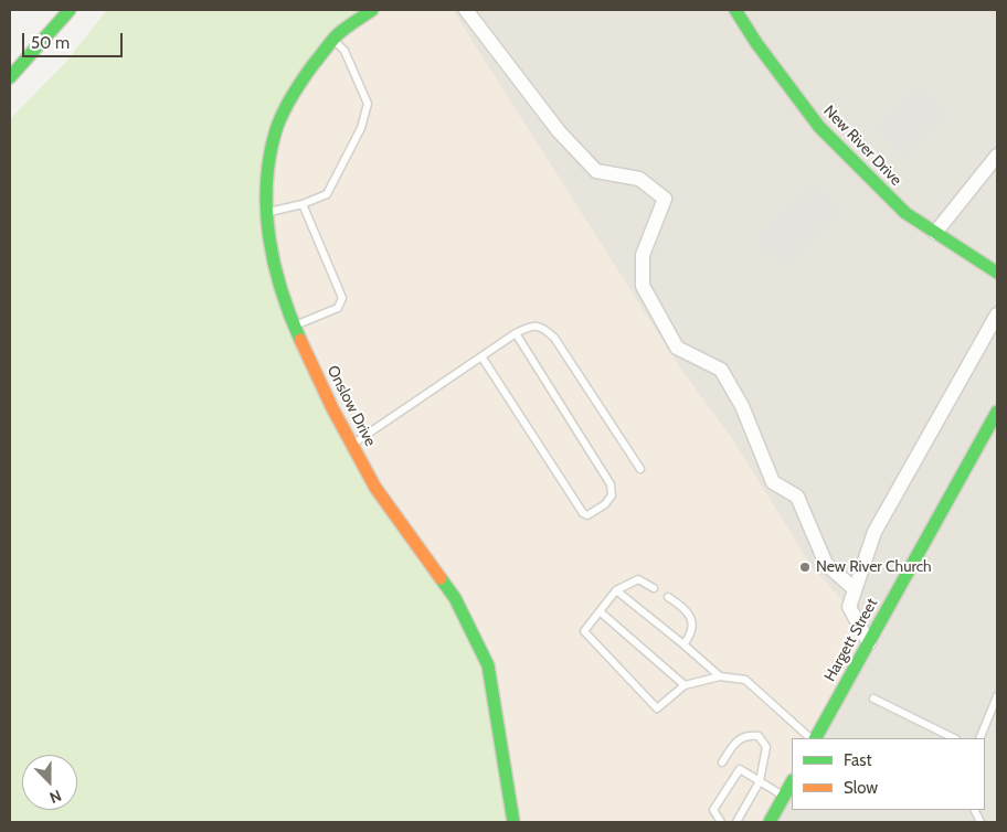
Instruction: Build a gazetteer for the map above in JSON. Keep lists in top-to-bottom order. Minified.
{"streets":{"main road":["New River Drive","Onslow Drive","Hargett Street"]},"places":["New River Church"],"legend":["Fast","Slow"],"scale_bar":"50 m","north":"bottom"}
